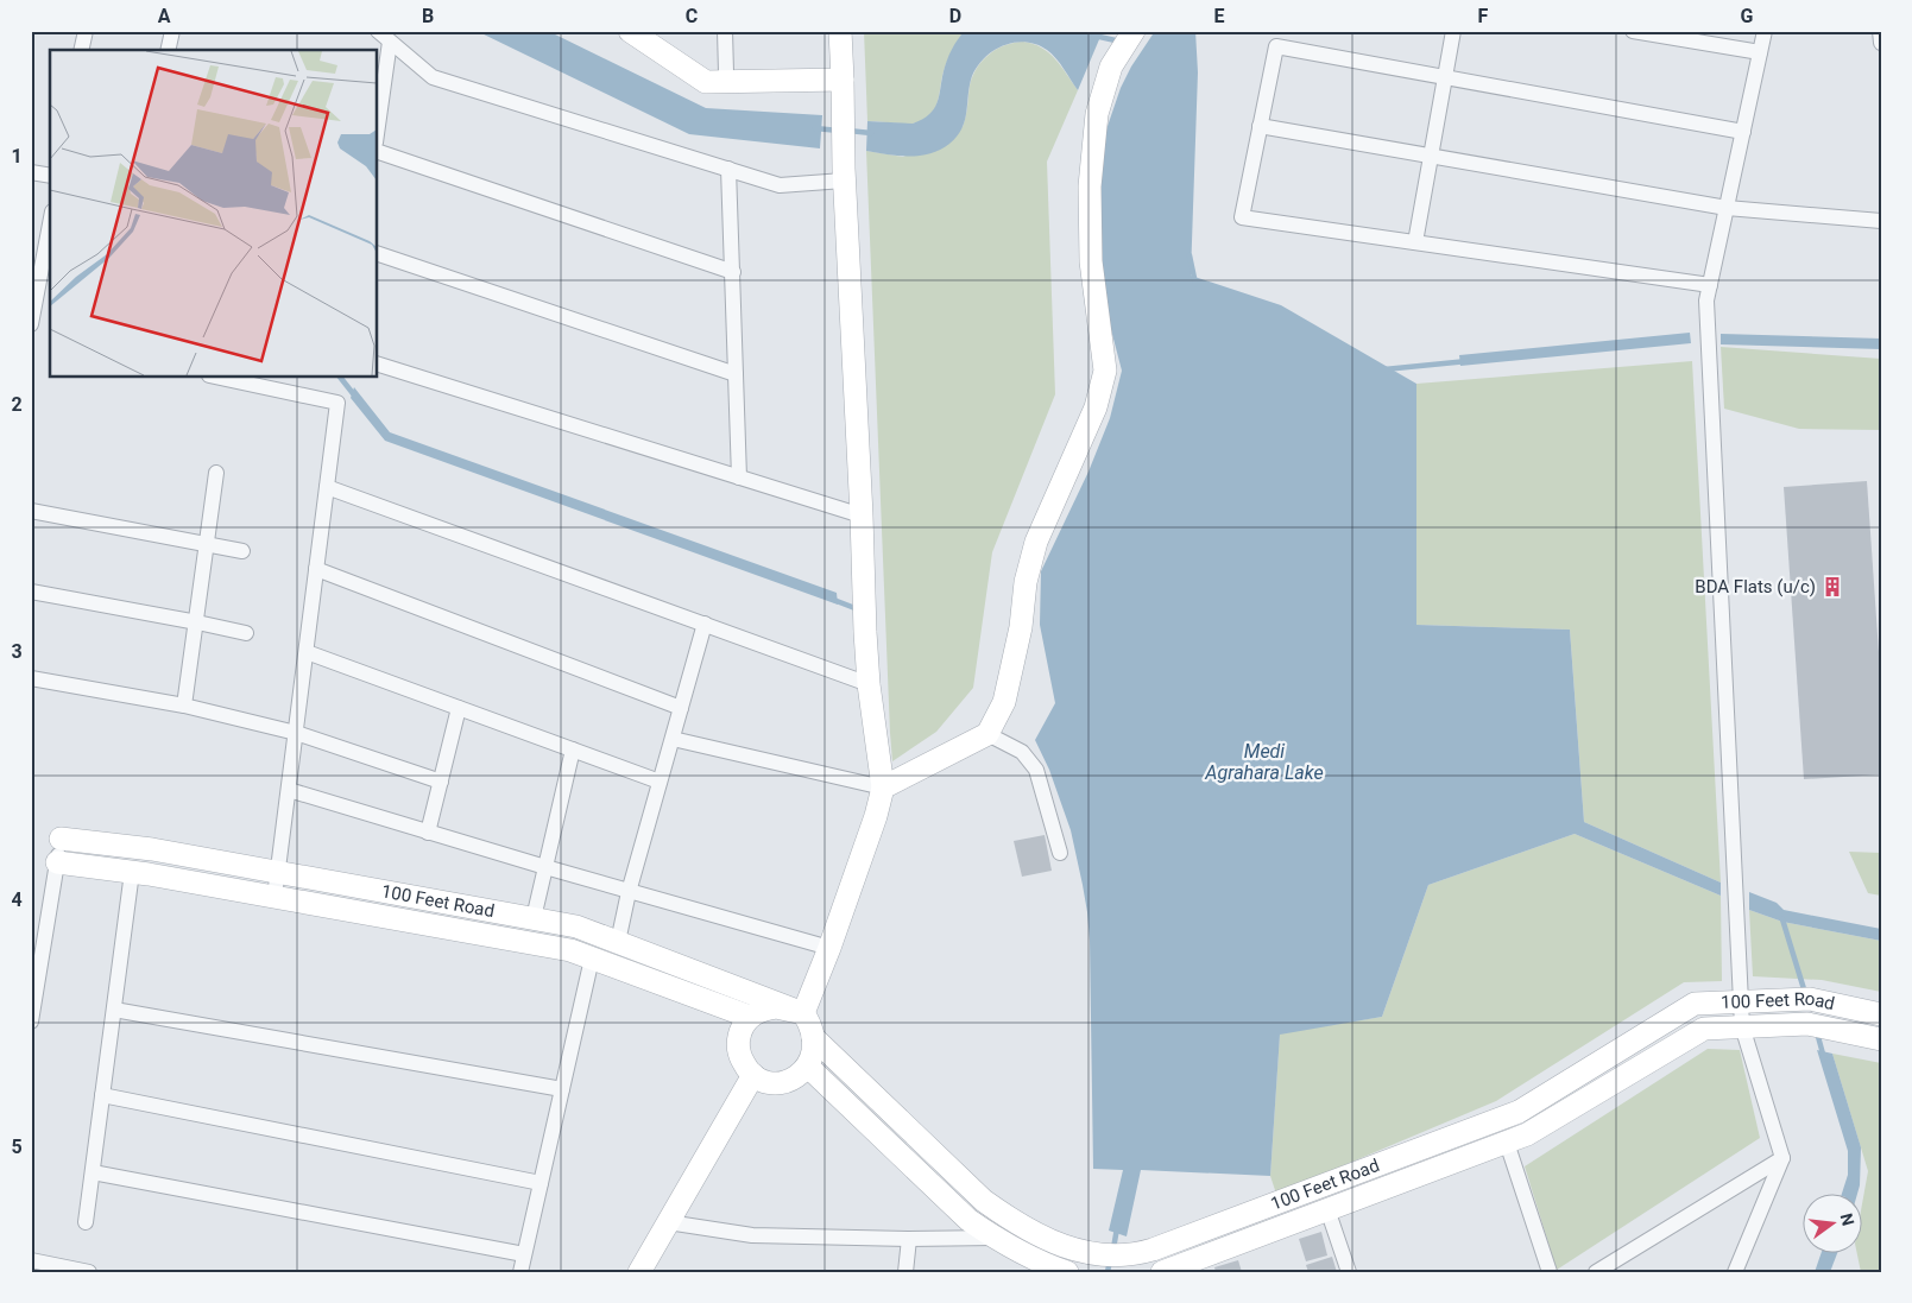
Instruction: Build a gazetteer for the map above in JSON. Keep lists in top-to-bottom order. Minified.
{"streets":{"main road":["100 Feet Road"]},"water":["Medi Agrahara Lake"],"places":{"building":["BDA Flats (u/c)"]},"north":"right","grid":{"columns":["A","B","C","D","E","F","G"],"rows":["1","2","3","4","5"]}}
